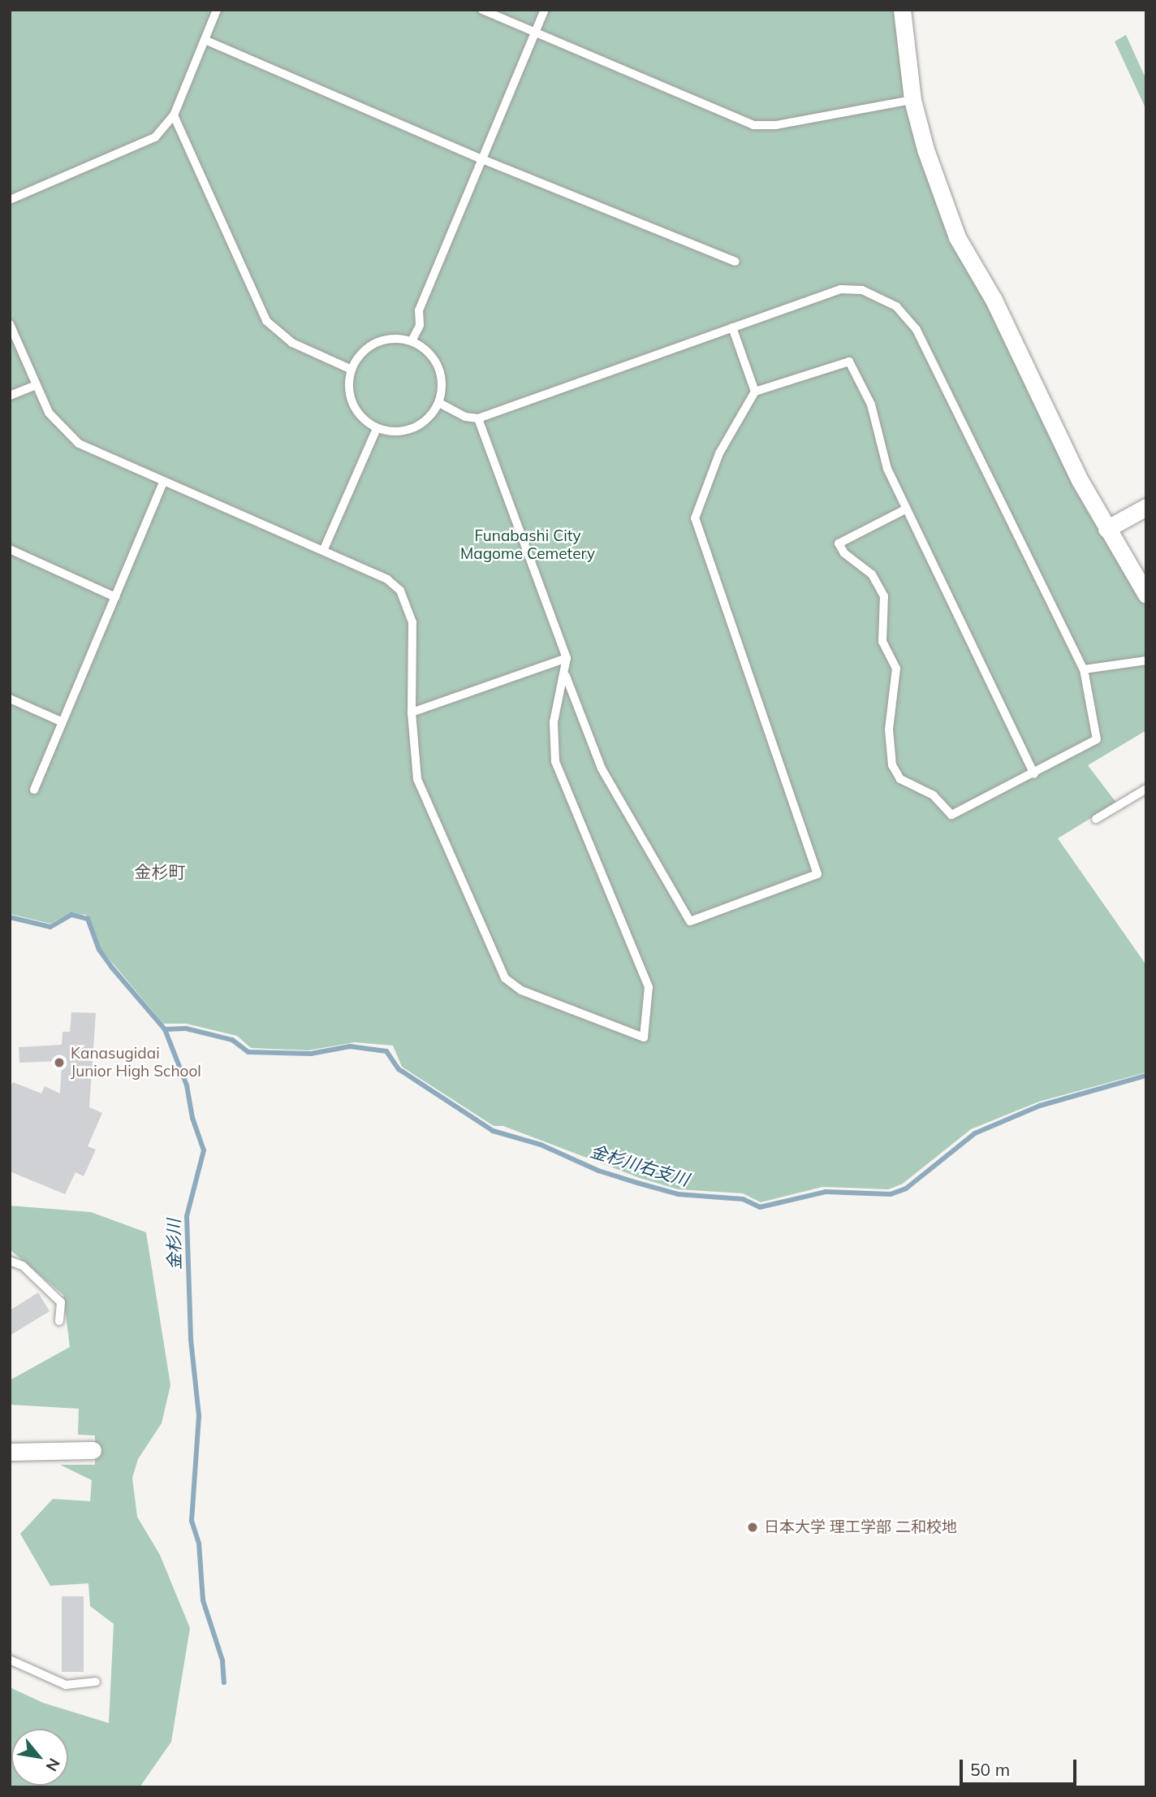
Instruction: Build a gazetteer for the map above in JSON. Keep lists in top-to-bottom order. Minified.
{"districts":["金杉町"],"water":["金杉川右支川","金杉川"],"parks":["Funabashi City Magome Cemetery"],"places":["Kanasugidai Junior High School","日本大学 理工学部 二和校地"],"scale_bar":"50 m","north":"bottom right"}
